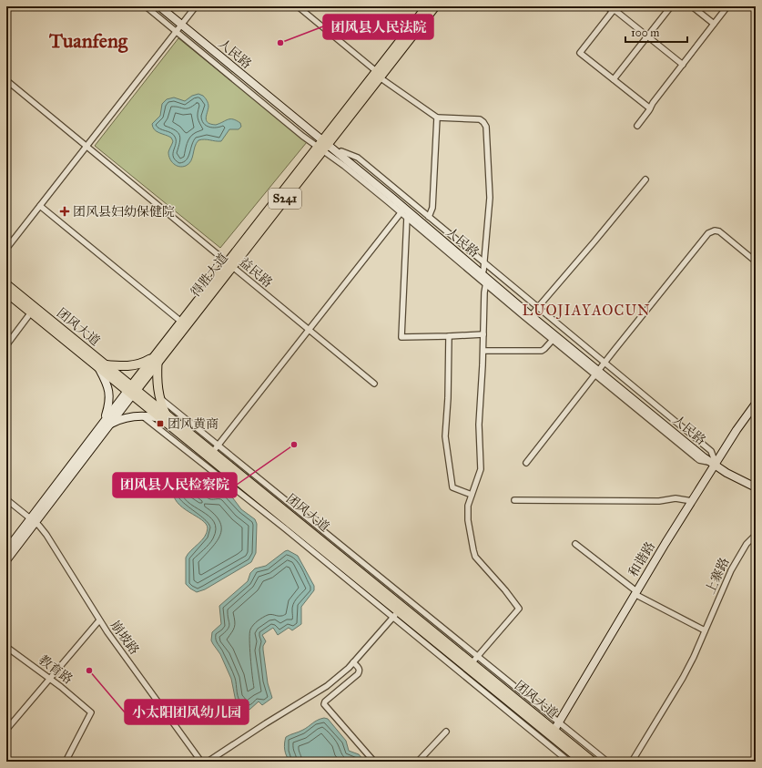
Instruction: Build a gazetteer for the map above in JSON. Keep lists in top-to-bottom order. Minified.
{"streets":{"main road":["S241","得胜大道","团风大道"],"street":["人民路","益民路","和谐路","上寨路","崩坡路","教育路"]},"crossings":[["人民路","得胜大道"],["人民路","和谐路"],["益民路","得胜大道"],["得胜大道","团风大道"],["得胜大道","崩坡路"],["团风大道","和谐路"]],"districts":["Tuanfeng","LUOJIAYAOCUN"],"places":{"other":["团风县人民法院","团风县人民检察院","小太阳团风幼儿园"],"health":["团风县妇幼保健院"],"transit":["团风黄商"]},"scale_bar":"100 m"}
